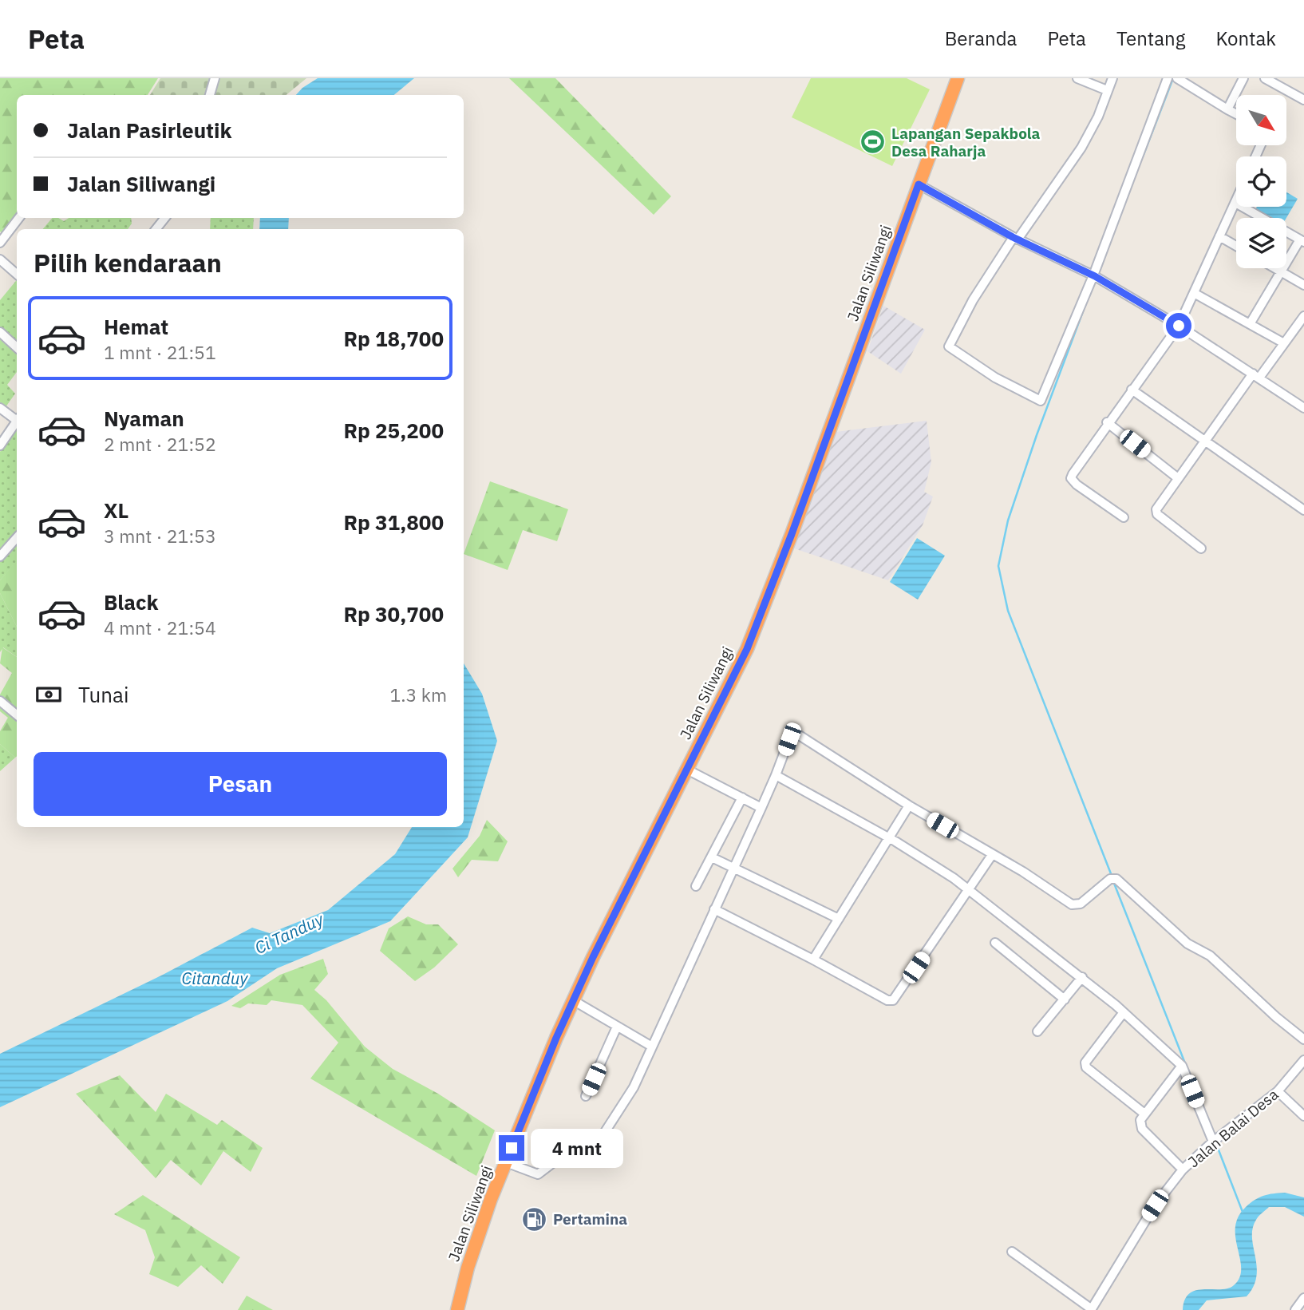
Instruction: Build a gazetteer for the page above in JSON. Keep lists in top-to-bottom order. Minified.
{"streets":{"highway":["Jalan Siliwangi"],"street":["Jalan Balai Desa"]},"water":["Ci Tanduy","Citanduy"],"places":{"sports":["Lapangan Sepakbola Desa Raharja"],"fuel station":["Pertamina"]},"north":"bottom right","page":{"header":"Peta","nav":["Beranda","Peta","Tentang","Kontak"],"banner":["Jalan Pasirleutik","Jalan Siliwangi"],"heading":"Pilih kendaraan","list":[{"name":"Hemat","note":"1 mnt · 21:51","value":"Rp 18,700"},{"name":"Nyaman","note":"2 mnt · 21:52","value":"Rp 25,200"},{"name":"XL","note":"3 mnt · 21:53","value":"Rp 31,800"},{"name":"Black","note":"4 mnt · 21:54","value":"Rp 30,700"}],"pay":["Tunai","1.3 km"],"buttons":"Pesan","bubble":"4 mnt"}}
